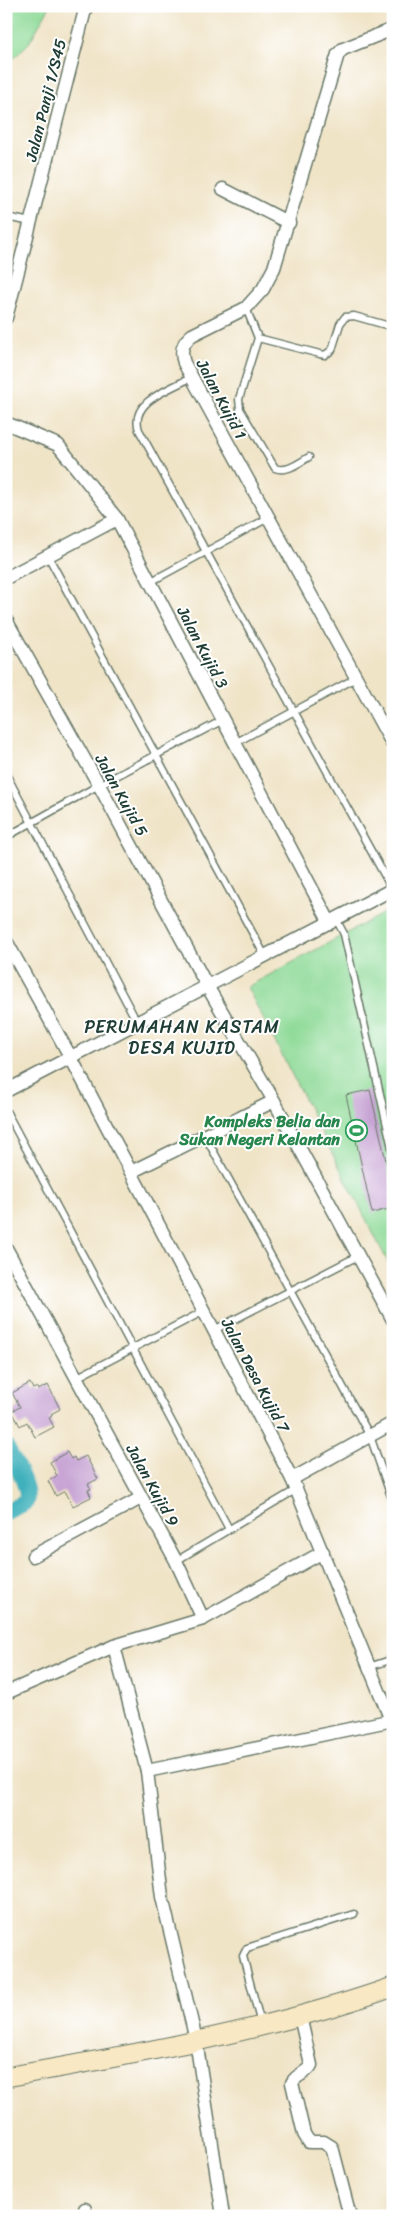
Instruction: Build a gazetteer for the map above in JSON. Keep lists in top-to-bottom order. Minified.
{"streets":{"street":["Jalan Panji 1/S45","Jalan Kujid 1","Jalan Kujid 3","Jalan Kujid 5","Jalan Desa Kujid 7","Jalan Kujid 9"]},"districts":["PERUMAHAN KASTAM DESA KUJID"],"places":{"sports":["Kompleks Belia dan Sukan Negeri Kelantan"]}}
